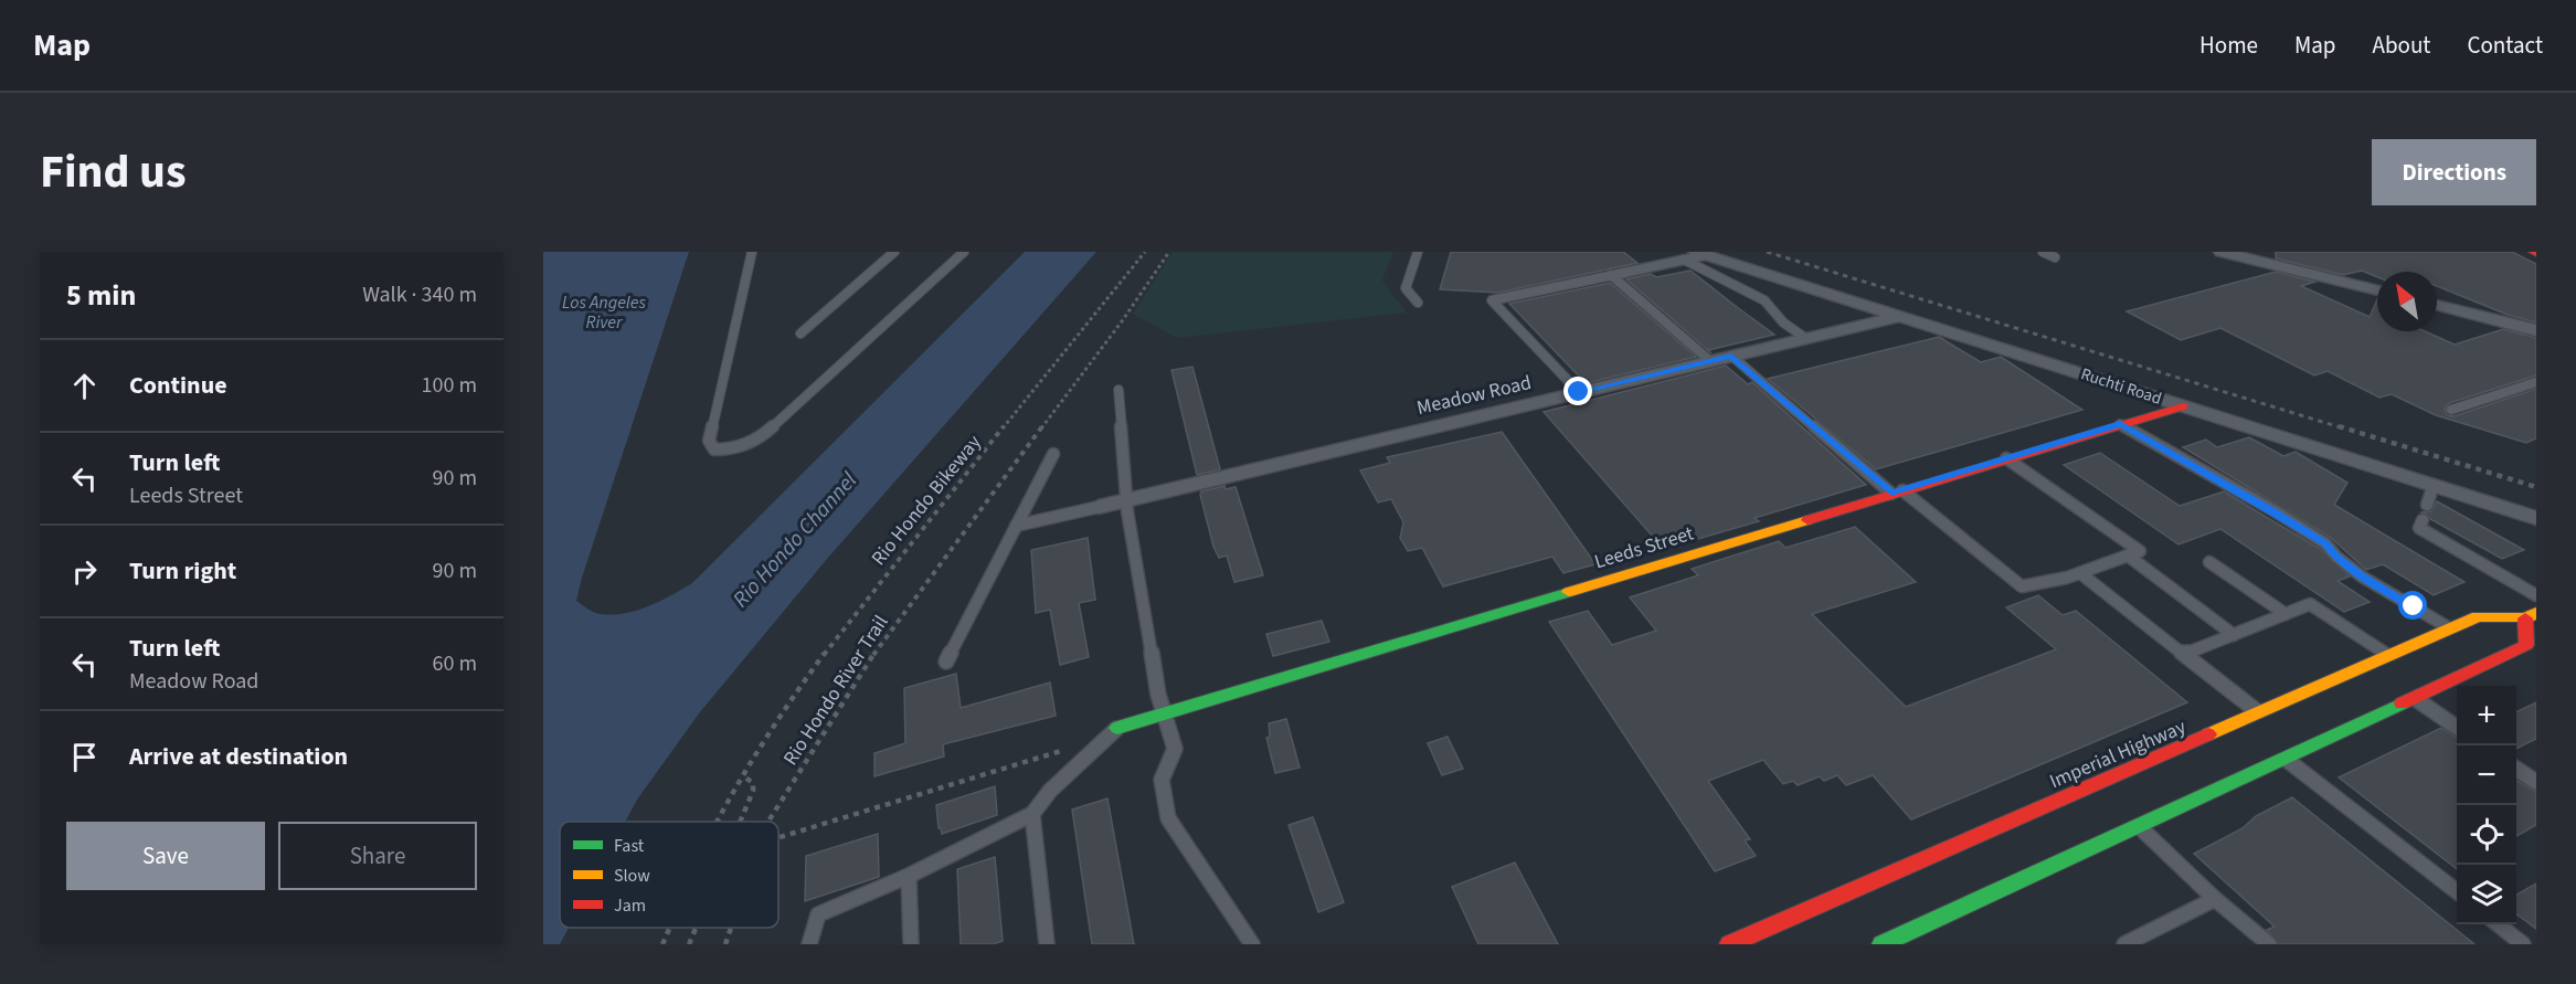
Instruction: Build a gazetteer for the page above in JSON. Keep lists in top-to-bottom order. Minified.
{"streets":{"main road":["Leeds Street","Imperial Highway"],"street":["Ruchti Road","Meadow Road"],"path":["Rio Hondo Bikeway","Rio Hondo River Trail"]},"crossings":[["Ruchti Road","Meadow Road"],["Ruchti Road","Leeds Street"]],"water":["Los Angeles River","Rio Hondo Channel"],"legend":["Fast","Slow","Jam"],"north":"top left","page":{"header":"Map","nav":["Home","Map","About","Contact"],"title":"Find us","buttons":["Directions",["Save","Share"]],"heading":["5 min","Walk · 340 m"],"list":[["Continue","100 m"],["Turn left","Leeds Street","90 m"],["Turn right","90 m"],["Turn left","Meadow Road","60 m"],"Arrive at destination"],"map_buttons":["+","−"]}}
